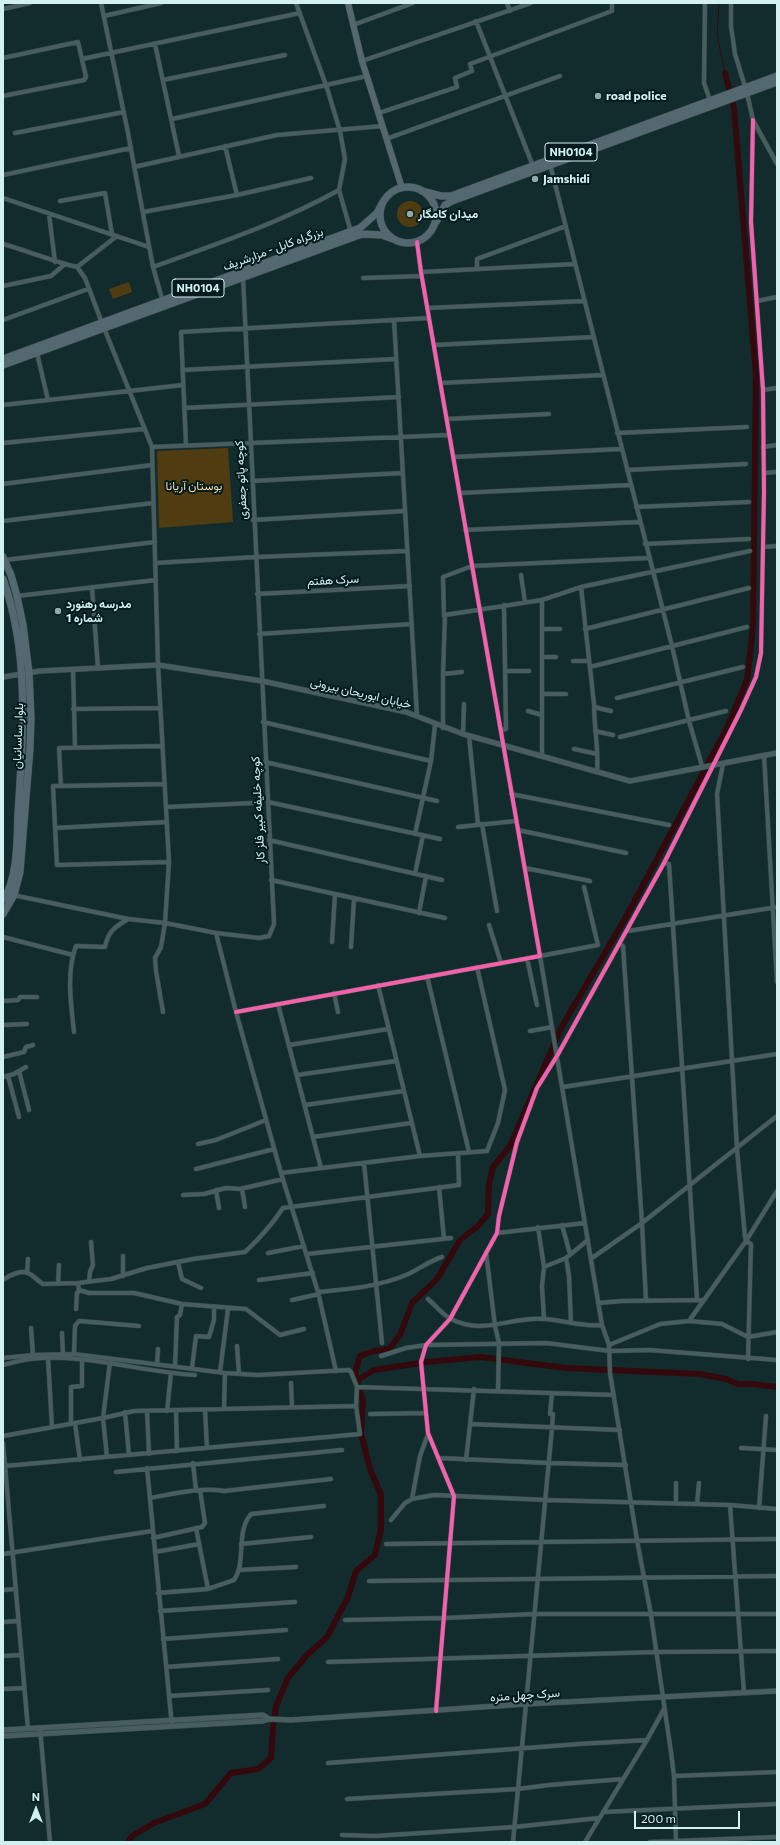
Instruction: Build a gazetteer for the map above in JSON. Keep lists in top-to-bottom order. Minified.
{"streets":{"highway":["NH0104","بزرگراه کابل - مزارشریف","بلوار ساسانیان"],"street":["کوچه پاتو جعفری","سرک هفتم","خیابان ابوریحان بیرونی","کوچه خلیفه کبیر فلز کار","سرک چهل متره"]},"crossings":[["NH0104","بزرگراه کابل - مزارشریف"],["بزرگراه کابل - مزارشریف","کوچه پاتو جعفری"],["کوچه پاتو جعفری","سرک هفتم"],["کوچه پاتو جعفری","خیابان ابوریحان بیرونی"],["کوچه پاتو جعفری","کوچه خلیفه کبیر فلز کار"],["خیابان ابوریحان بیرونی","بلوار ساسانیان"],["خیابان ابوریحان بیرونی","کوچه خلیفه کبیر فلز کار"]],"parks":["بوستان آریانا"],"places":["road police","Jamshidi","میدان کامگار","مدرسه رهنورد شماره 1"],"scale_bar":"200 m","north":"top"}
